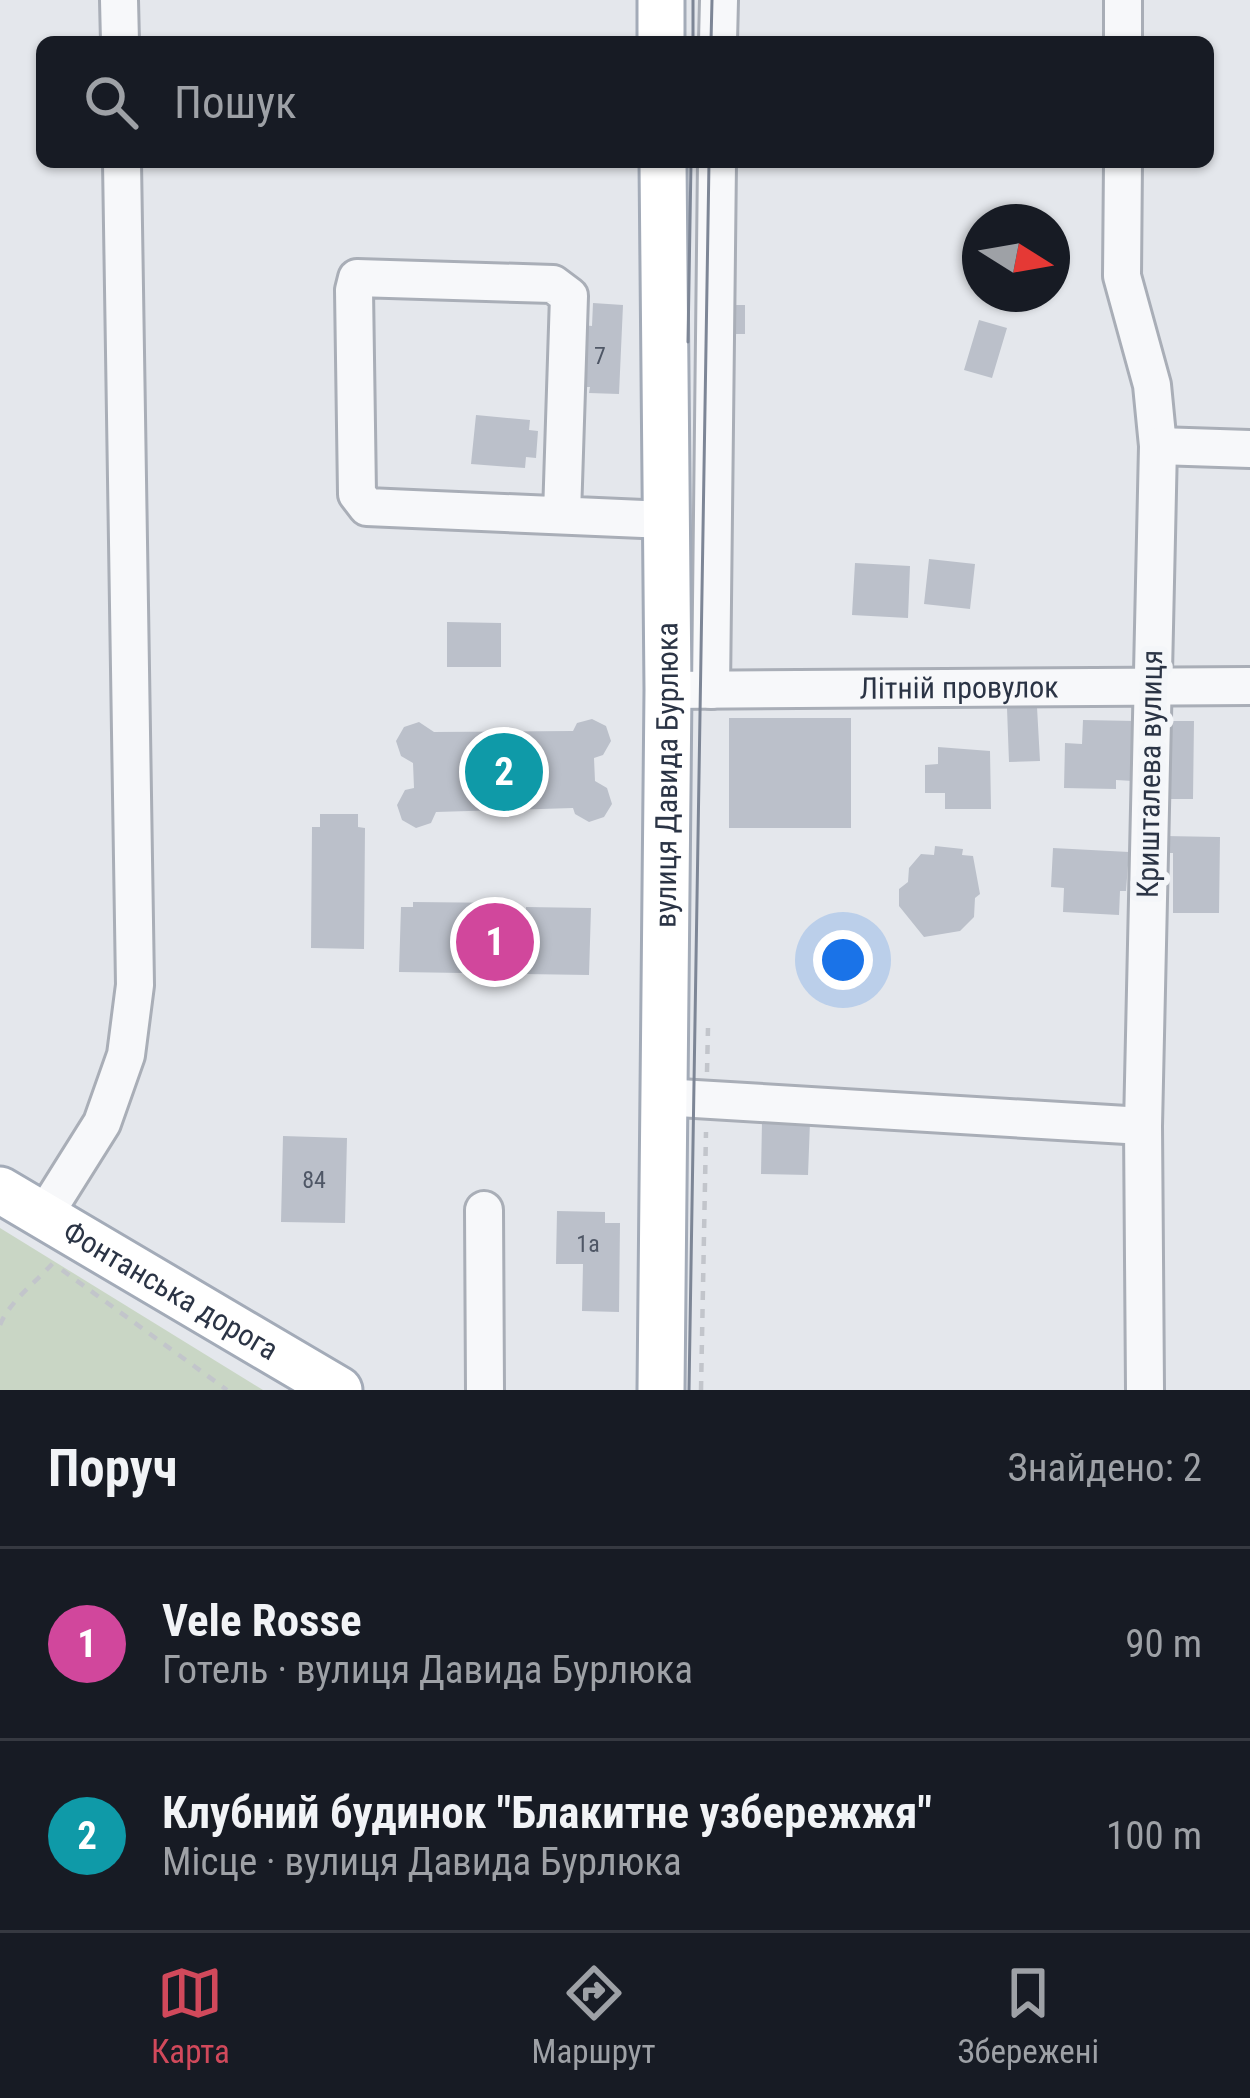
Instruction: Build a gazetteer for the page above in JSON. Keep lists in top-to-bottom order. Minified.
{"streets":{"main road":["вулиця Давида Бурлюка","Фонтанська дорога"],"street":["Літній провулок","Кришталева вулиця"]},"crossings":[["Літній провулок","Кришталева вулиця"],["Літній провулок","вулиця Давида Бурлюка"]],"house_numbers":["7","84","1а"],"north":"right","page":{"search":"Пошук","pins":["2","1"],"heading":["Поруч","Знайдено: 2"],"list":[{"mark":"1","name":"Vele Rosse","note":"Готель · вулиця Давида Бурлюка","value":"90 m"},{"mark":"2","name":"Клубний будинок \"Блакитне узбережжя\"","note":"Місце · вулиця Давида Бурлюка","value":"100 m"}],"nav":["Карта","Маршрут","Збережені"]}}
